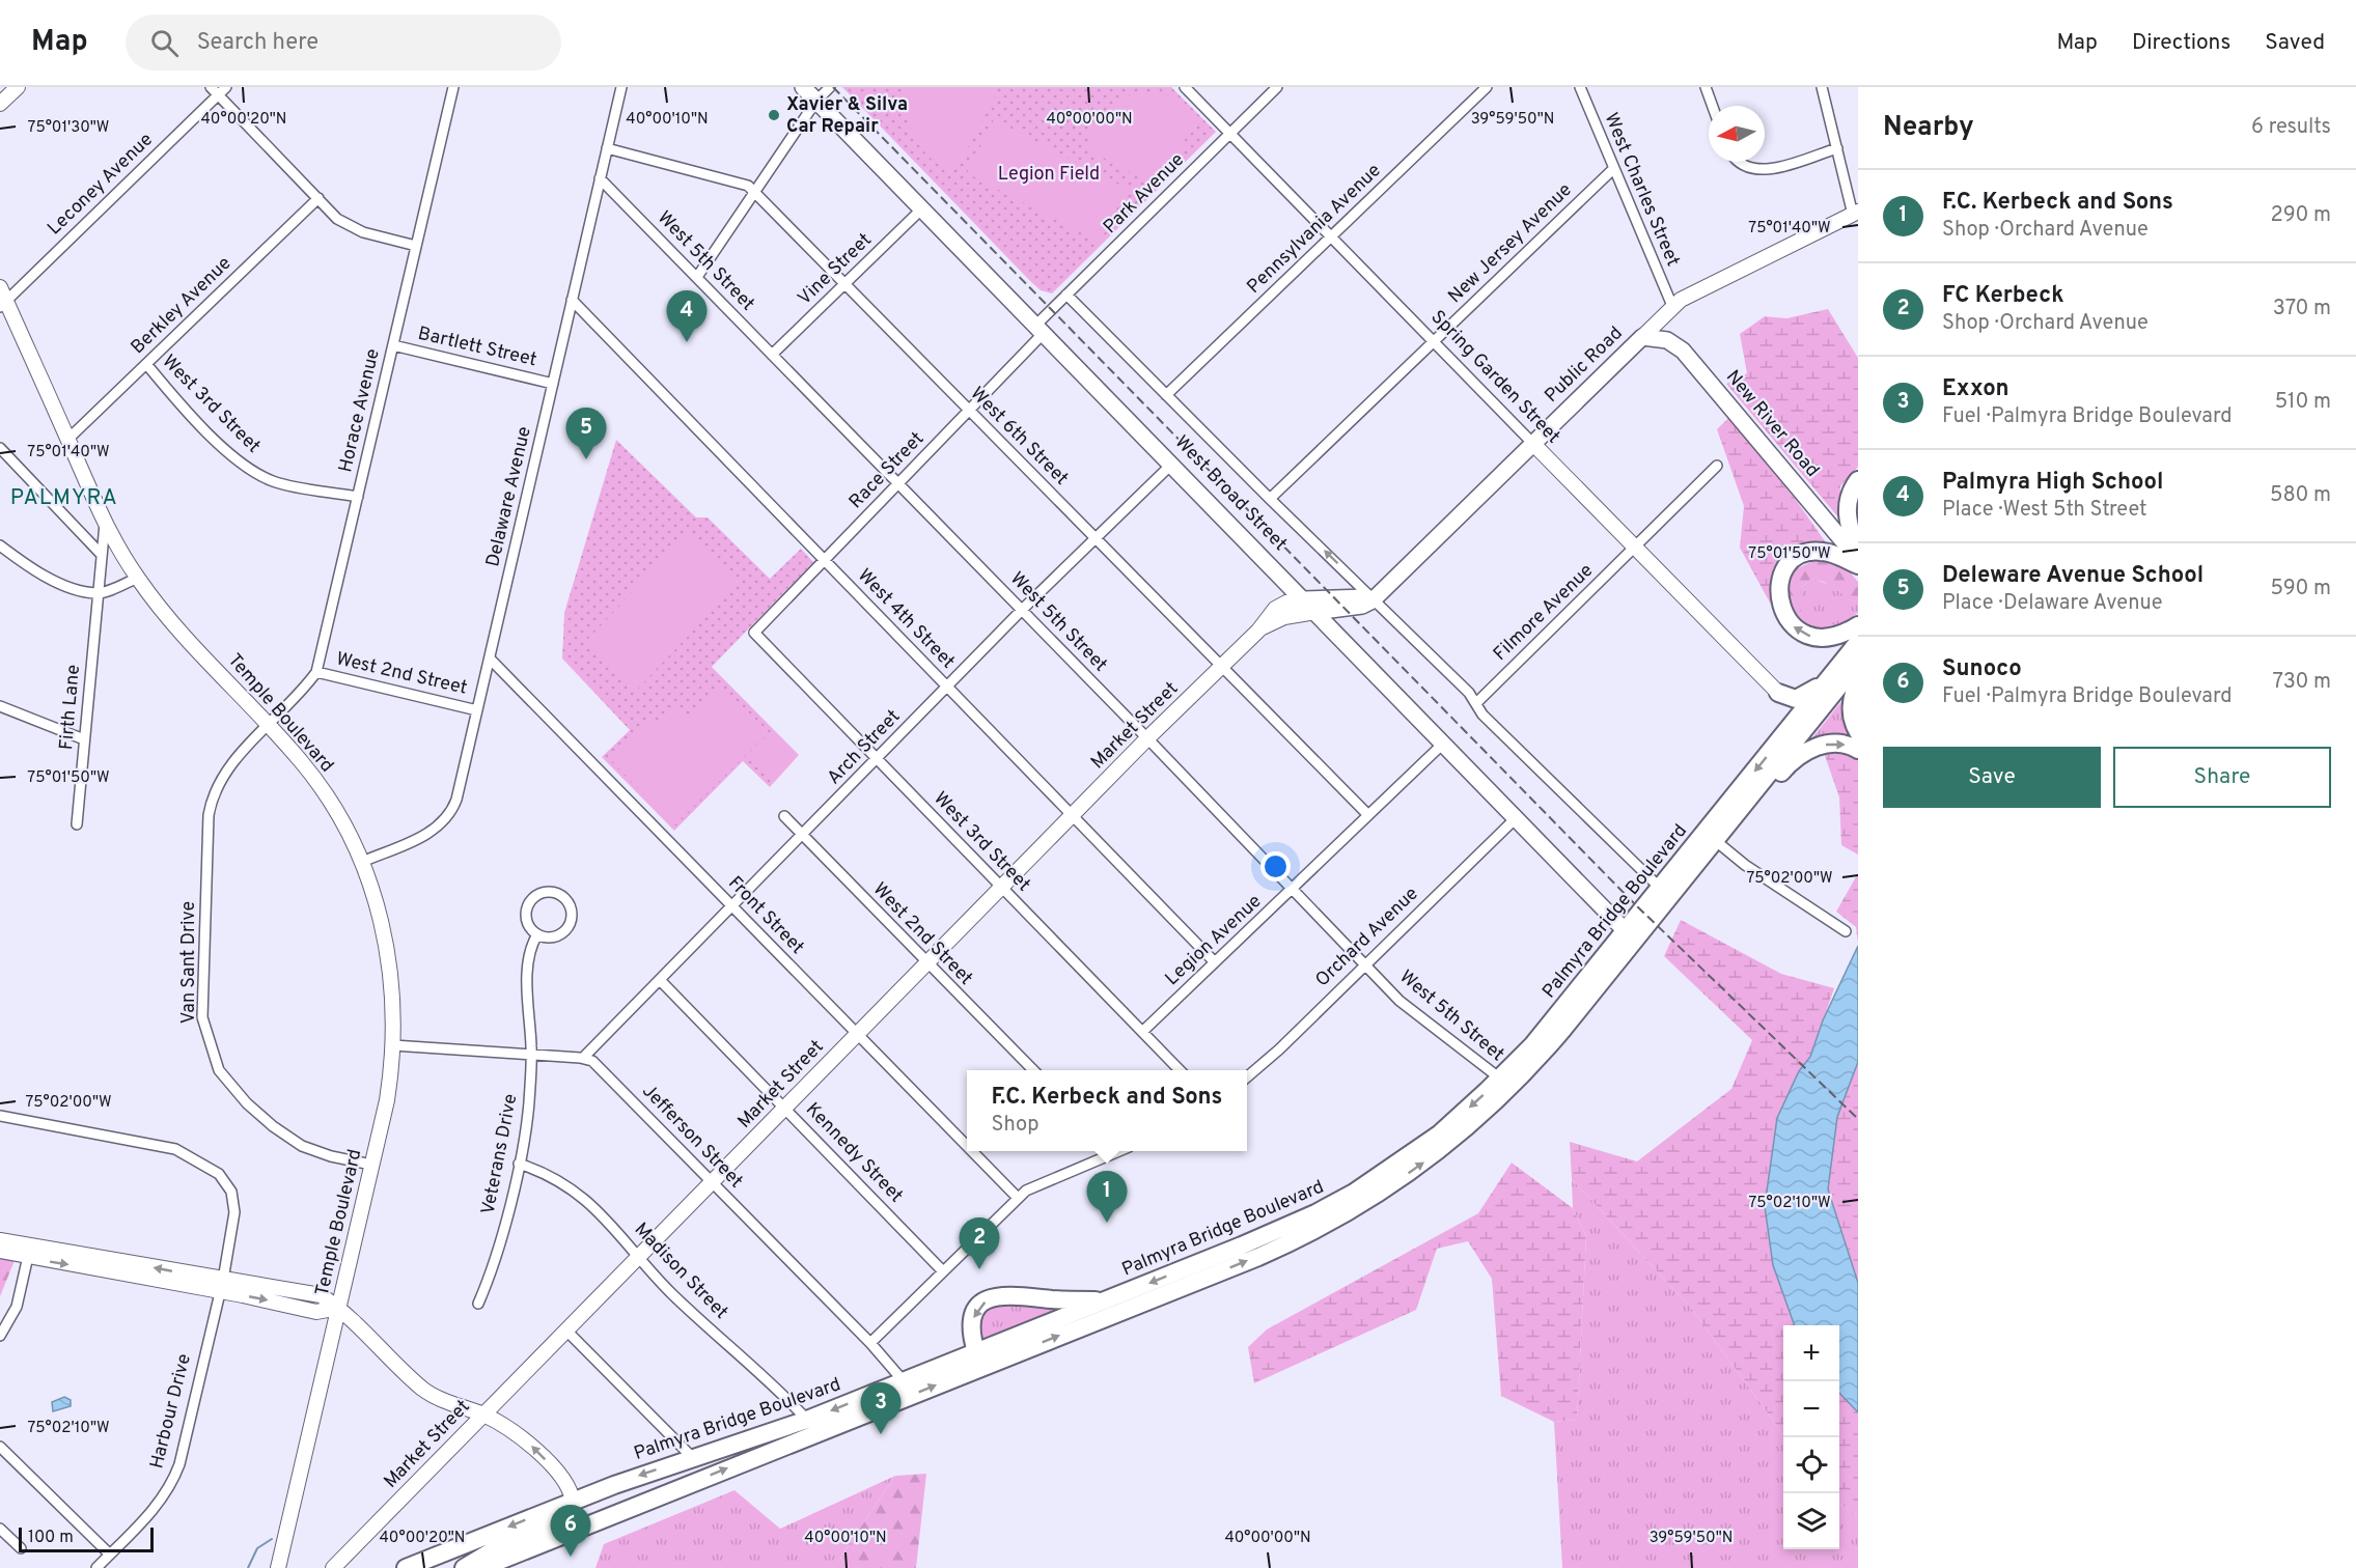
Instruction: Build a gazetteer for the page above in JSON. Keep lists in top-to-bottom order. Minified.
{"streets":{"highway":["Palmyra Bridge Boulevard"],"main road":["Public Road","New River Road","West Broad Street"],"street":["Leconey Avenue","West Charles Street","Park Avenue","Pennsylvania Avenue","New Jersey Avenue","West 5th Street","Vine Street","Berkley Avenue","Bartlett Street","Spring Garden Street","West 3rd Street","Horace Avenue","West 6th Street","Race Street","Delaware Avenue","Filmore Avenue","West 4th Street","West 2nd Street","Firth Lane","Temple Boulevard","Market Street","Arch Street","Front Street","Orchard Avenue","Legion Avenue","Van Sant Drive","Jefferson Street","Kennedy Street","Veterans Drive","Madison Street","Harbour Drive"]},"crossings":[["Leconey Avenue","Temple Boulevard"],["West Charles Street","New Jersey Avenue"],["West Charles Street","Public Road"],["Park Avenue","Spring Garden Street"],["Park Avenue","Race Street"],["Park Avenue","West Broad Street"],["Pennsylvania Avenue","Spring Garden Street"],["Pennsylvania Avenue","West Broad Street"],["New Jersey Avenue","Spring Garden Street"],["New Jersey Avenue","West Broad Street"],["West 5th Street","Vine Street"],["West 5th Street","Race Street"],["West 5th Street","Delaware Avenue"],["West 5th Street","Market Street"],["West 5th Street","Arch Street"],["West 5th Street","Palmyra Bridge Boulevard"],["West 5th Street","Orchard Avenue"],["West 5th Street","Legion Avenue"],["Vine Street","West 6th Street"],["Vine Street","West Broad Street"],["Berkley Avenue","West 3rd Street"],["Berkley Avenue","Temple Boulevard"],["Bartlett Street","Horace Avenue"],["Bartlett Street","Delaware Avenue"],["Public Road","Spring Garden Street"],["Public Road","New River Road"],["Public Road","West Broad Street"],["Public Road","Market Street"],["Spring Garden Street","Filmore Avenue"],["West 3rd Street","Horace Avenue"],["West 3rd Street","Race Street"],["West 3rd Street","Market Street"],["West 3rd Street","Arch Street"],["West 3rd Street","Legion Avenue"],["Horace Avenue","West 2nd Street"],["Horace Avenue","Temple Boulevard"],["Horace Avenue","Van Sant Drive"],["West 6th Street","Race Street"],["West 6th Street","Delaware Avenue"],["West 6th Street","Market Street"],["West 6th Street","Arch Street"],["West 6th Street","Legion Avenue"],["Race Street","West Broad Street"],["Race Street","West 4th Street"],["West Broad Street","Filmore Avenue"],["West Broad Street","Market Street"],["West Broad Street","Arch Street"],["West Broad Street","Palmyra Bridge Boulevard"],["West Broad Street","Orchard Avenue"],["West Broad Street","Legion Avenue"],["Delaware Avenue","West 4th Street"],["Delaware Avenue","West 2nd Street"],["Delaware Avenue","Temple Boulevard"],["Delaware Avenue","Front Street"],["West 4th Street","Market Street"],["West 4th Street","Arch Street"],["West 4th Street","Legion Avenue"],["West 2nd Street","Market Street"],["West 2nd Street","Arch Street"],["Firth Lane","Temple Boulevard"],["Temple Boulevard","Van Sant Drive"],["Market Street","Front Street"],["Market Street","Jefferson Street"],["Market Street","Kennedy Street"],["Market Street","Madison Street"],["Arch Street","Front Street"],["Arch Street","Jefferson Street"],["Arch Street","Kennedy Street"],["Palmyra Bridge Boulevard","Jefferson Street"],["Palmyra Bridge Boulevard","Madison Street"],["Veterans Drive","Madison Street"]],"districts":["PALMYRA"],"parks":["Legion Field"],"places":["Xavier & Silva Car Repair"],"scale_bar":"100 m","north":"left","page":{"header":"Map","search":"Search here","nav":["Map","Directions","Saved"],"heading":["Nearby","6 results"],"list":[{"mark":"1","name":"F.C. Kerbeck and Sons","note":"Shop · Orchard Avenue","value":"290 m"},{"mark":"2","name":"FC Kerbeck","note":"Shop · Orchard Avenue","value":"370 m"},{"mark":"3","name":"Exxon","note":"Fuel · Palmyra Bridge Boulevard","value":"510 m"},{"mark":"4","name":"Palmyra High School","note":"Place · West 5th Street","value":"580 m"},{"mark":"5","name":"Deleware Avenue School","note":"Place · Delaware Avenue","value":"590 m"},{"mark":"6","name":"Sunoco","note":"Fuel · Palmyra Bridge Boulevard","value":"730 m"}],"pins":["4","5","1","2","3","6"],"buttons":["Save","Share"],"popup":["F.C. Kerbeck and Sons","Shop"],"map_buttons":["+","−"],"scale":"100 m"},"coordinates":["40°00'20\"N","40°00'10\"N","40°00'00\"N","39°59'50\"N","75°01'30\"W","75°01'40\"W","75°01'50\"W","75°02'00\"W","75°02'10\"W"]}
